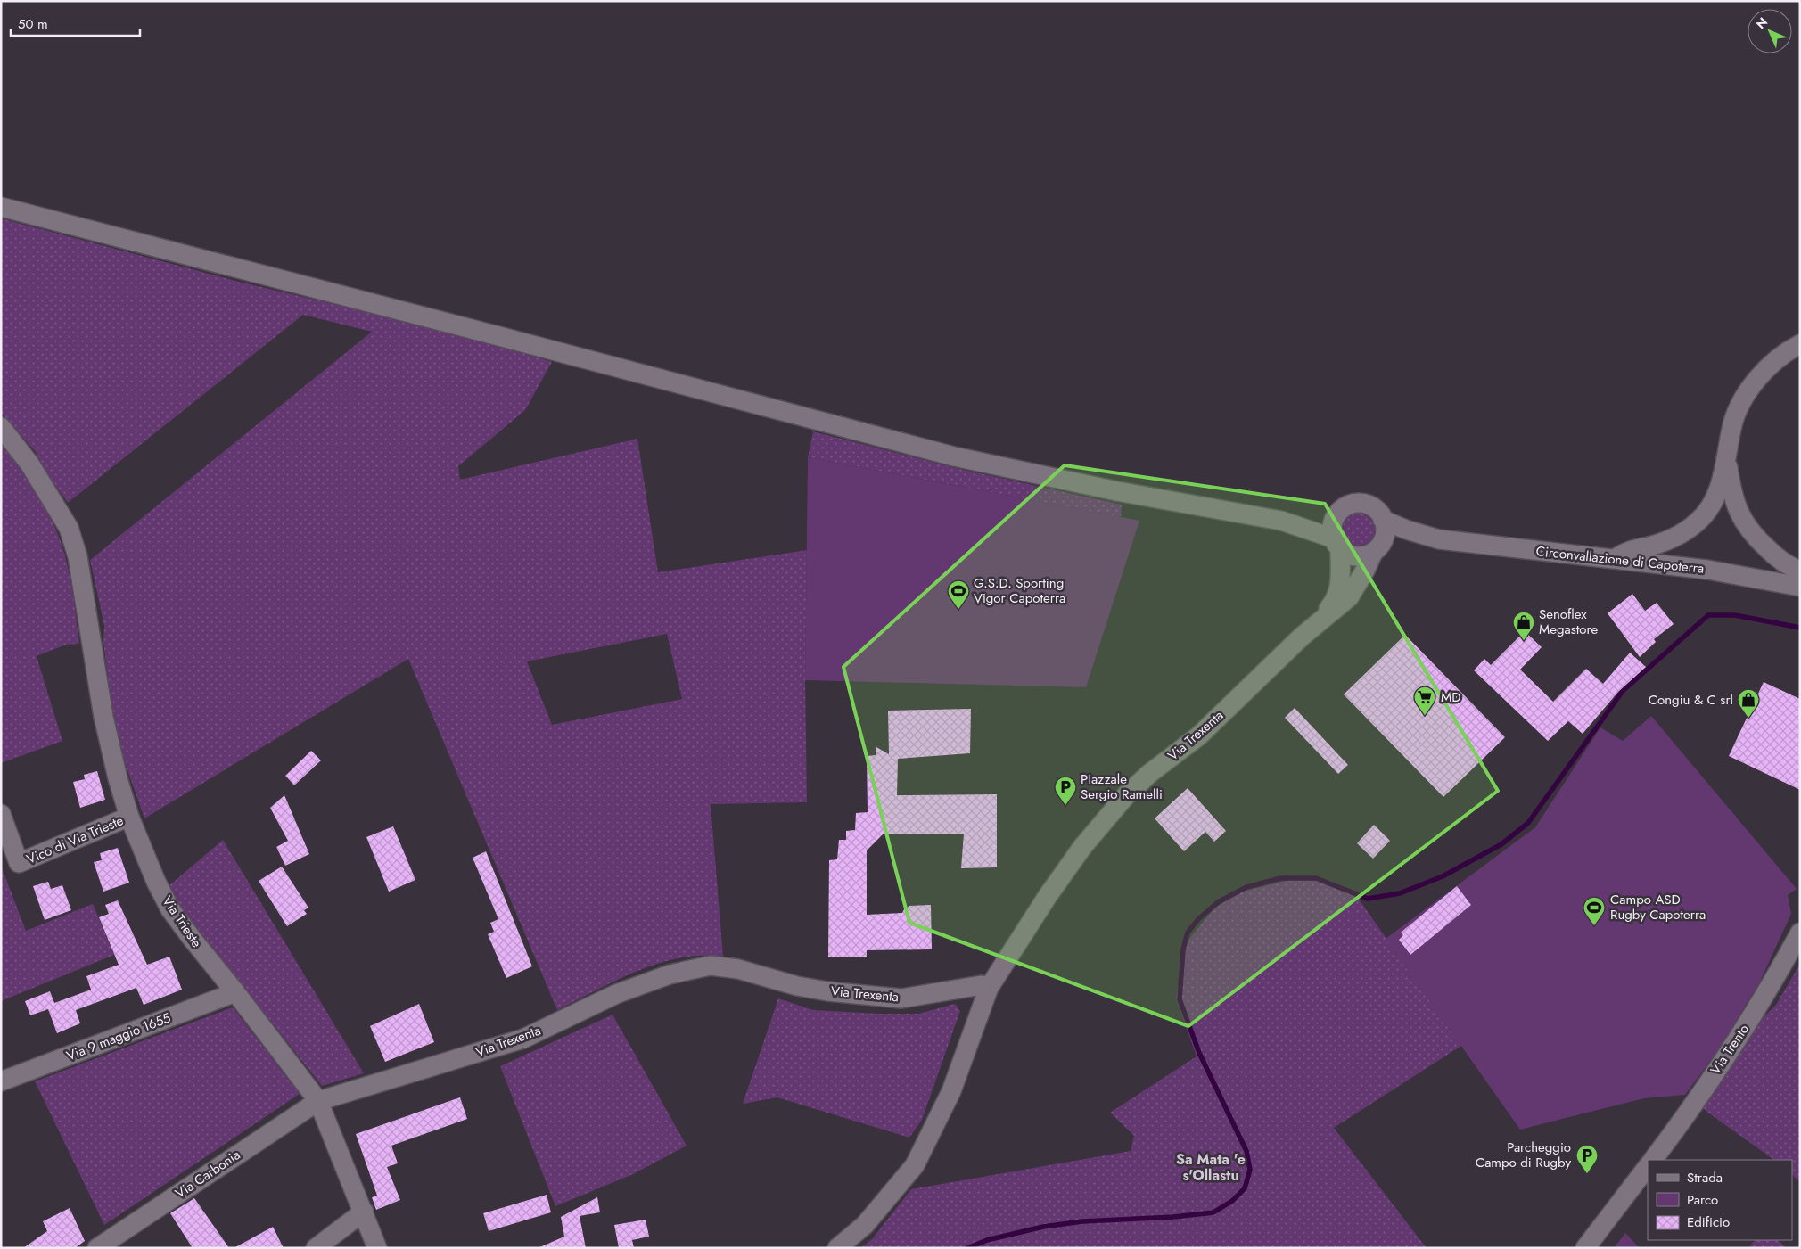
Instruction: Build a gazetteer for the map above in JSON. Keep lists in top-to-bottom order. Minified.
{"streets":{"street":["Circonvallazione di Capoterra","Via Trexenta","Vico di Via Trieste","Via Trieste","Via 9 maggio 1655","Via Trento","Via Carbonia"]},"crossings":[["Via Trexenta","Via Trieste"],["Via Trexenta","Via Carbonia"],["Vico di Via Trieste","Via Trieste"],["Via Trieste","Via 9 maggio 1655"],["Via Trieste","Via Carbonia"]],"districts":["Sa Mata 'e s'Ollastu"],"places":{"sports":["G.S.D. Sporting Vigor Capoterra","Campo ASD Rugby Capoterra"],"shop":["Senoflex Megastore","Congiu & C srl"],"supermarket":["MD"],"parking":["Piazzale Sergio Ramelli","Parcheggio Campo di Rugby"]},"legend":["Strada","Parco","Edificio"],"scale_bar":"50 m","north":"top left"}
